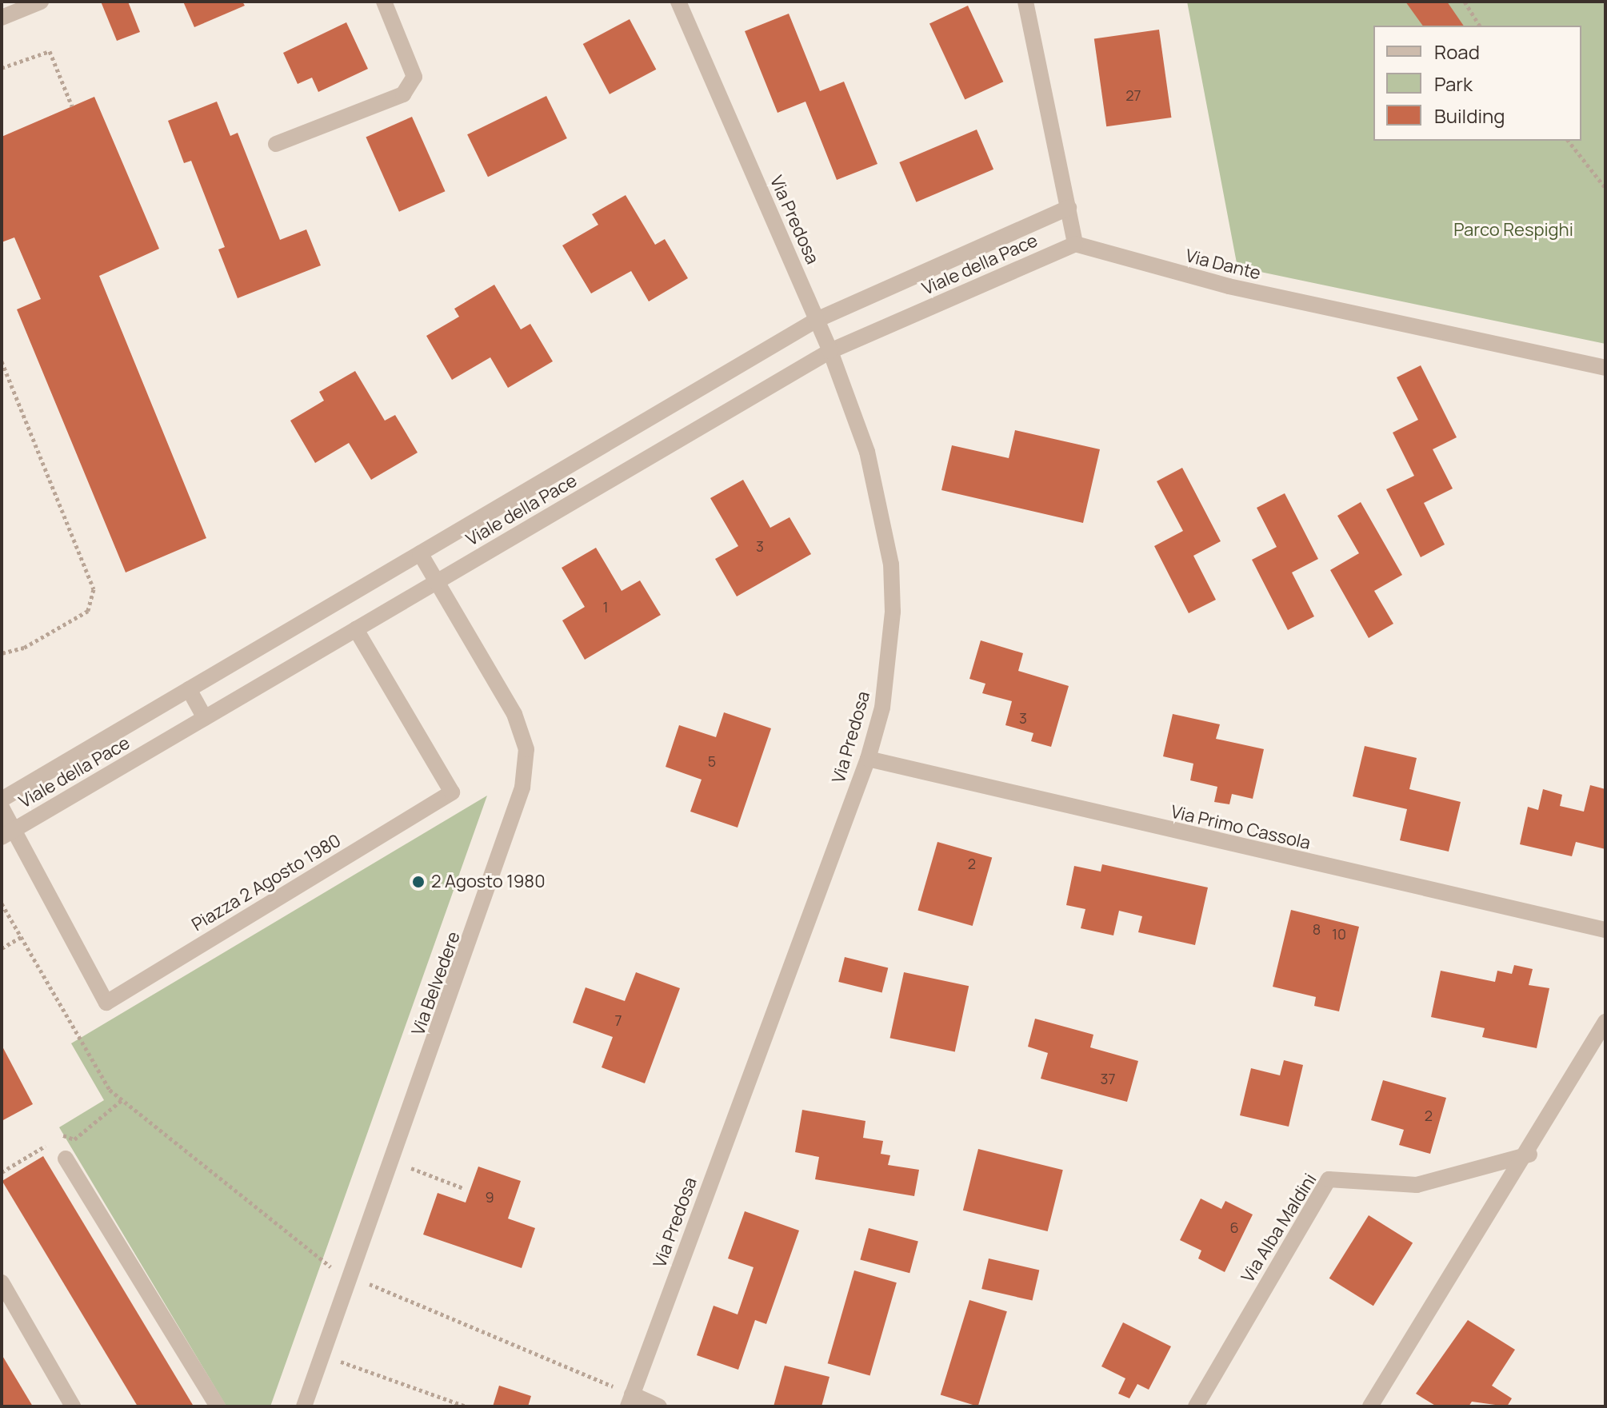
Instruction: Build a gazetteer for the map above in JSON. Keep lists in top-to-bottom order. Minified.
{"streets":{"street":["Via Predosa","Viale della Pace","Via Dante","Via Primo Cassola","Piazza 2 Agosto 1980","Via Belvedere","Via Alba Maldini"]},"crossings":[["Via Predosa","Viale della Pace"],["Via Predosa","Via Primo Cassola"],["Viale della Pace","Via Dante"],["Viale della Pace","Piazza 2 Agosto 1980"],["Viale della Pace","Via Belvedere"]],"parks":["Parco Respighi"],"places":["2 Agosto 1980"],"house_numbers":["27","3","1","3","5","2","8","10","7","37","2","9","6"],"legend":["Road","Park","Building"]}
